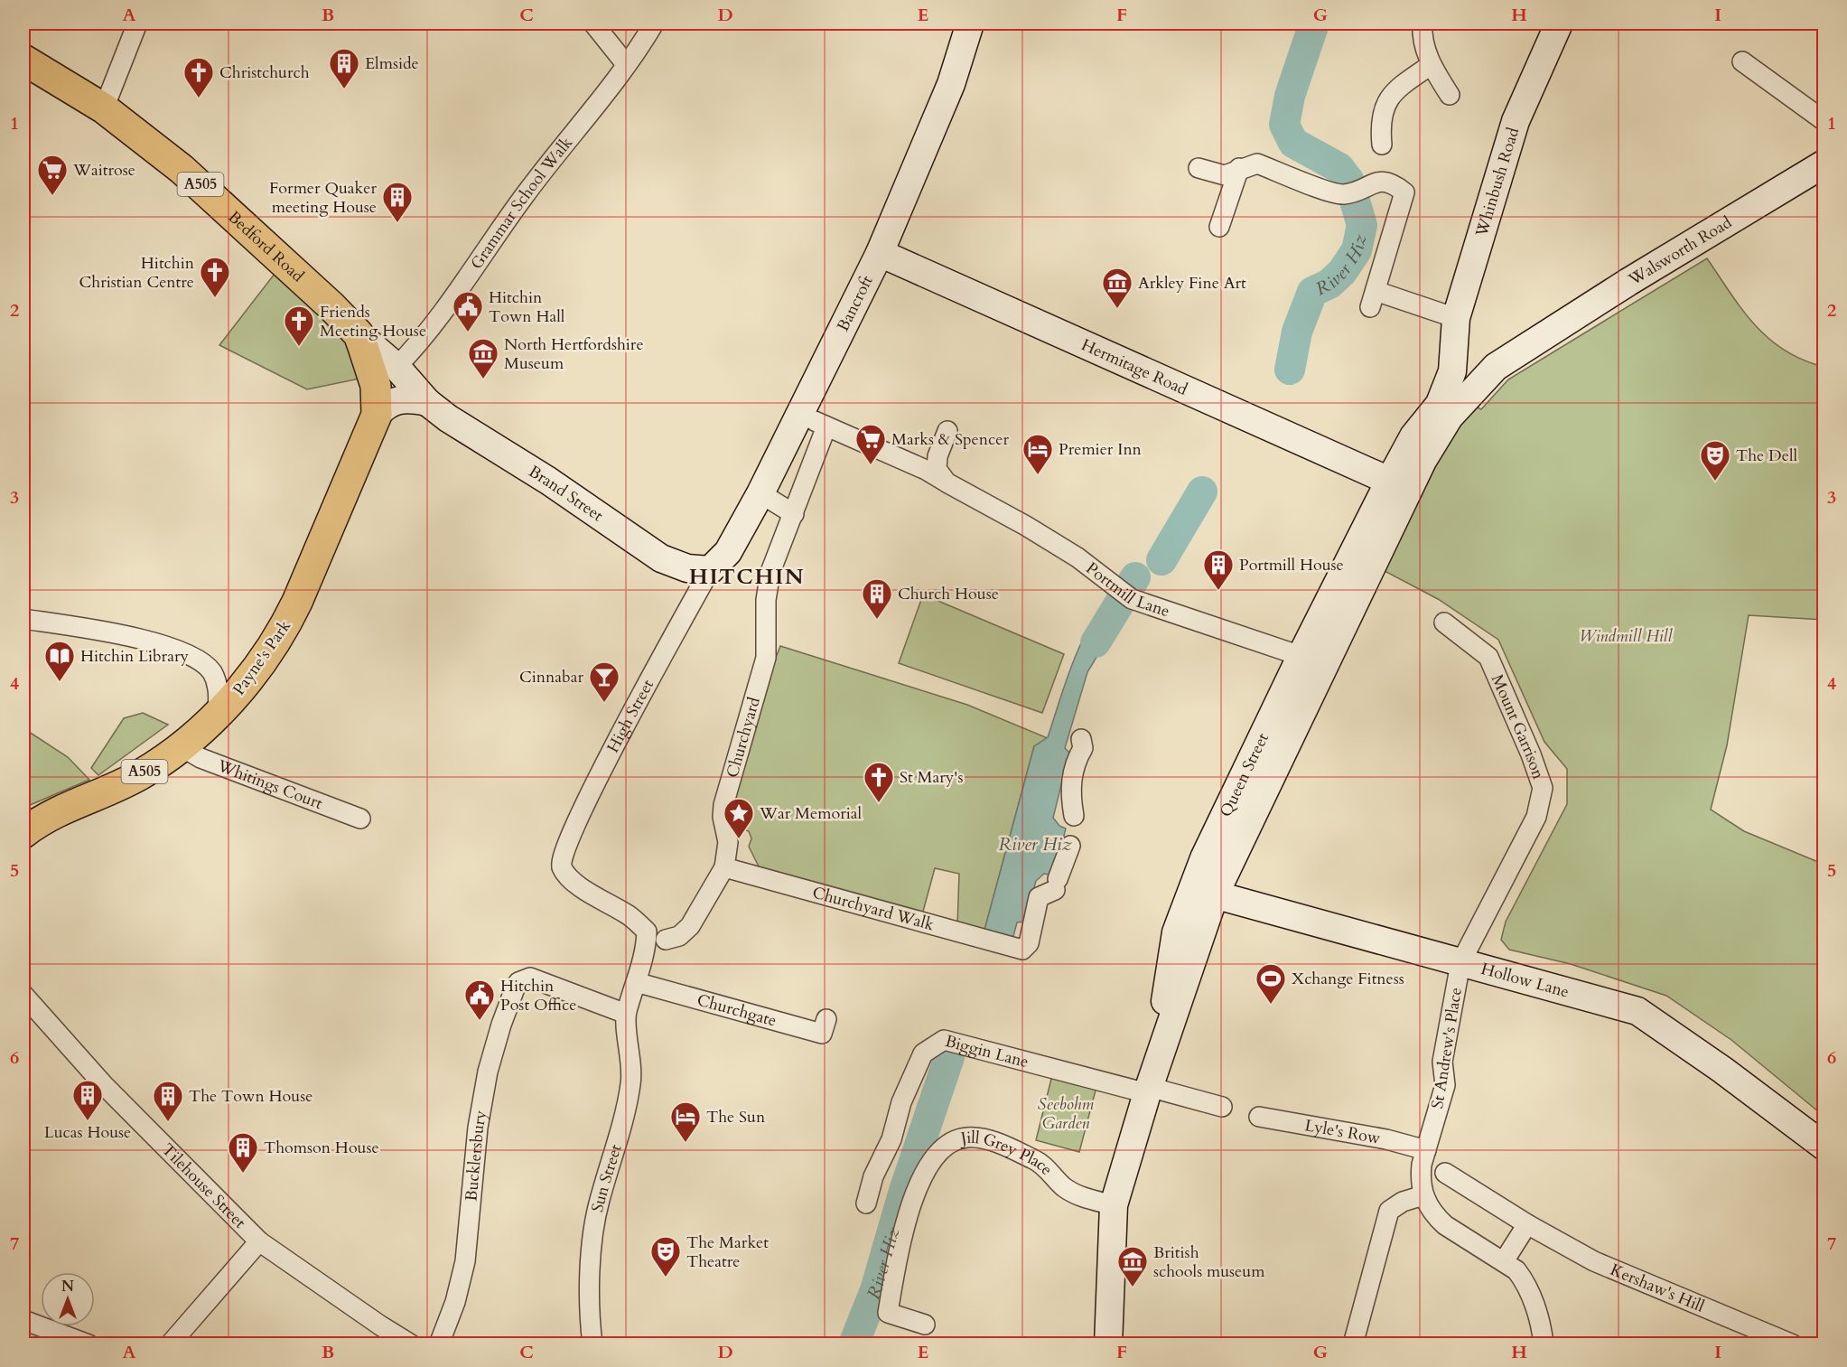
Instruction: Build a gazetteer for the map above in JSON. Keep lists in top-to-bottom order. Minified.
{"streets":{"main road":["A505","Bedford Road","Payne's Park"],"street":["Whinbush Road","Grammar School Walk","Walsworth Road","Bancroft","Hermitage Road","Brand Street","Portmill Lane","High Street","Mount Garrison","Churchyard","Queen Street","Whitings Court","Churchyard Walk","Hollow Lane","Churchgate","St Andrew's Place","Biggin Lane","Lyle's Row","Bucklersbury","Jill Grey Place","Sun Street","Tilehouse Street","Kershaw's Hill"]},"crossings":[["Whinbush Road","Walsworth Road"],["Grammar School Walk","Brand Street"],["Bedford Road","Brand Street"],["Bedford Road","Payne's Park"],["Walsworth Road","Hermitage Road"],["Walsworth Road","Queen Street"],["Bancroft","Hermitage Road"],["Bancroft","Brand Street"],["Bancroft","Portmill Lane"],["Bancroft","High Street"],["Hermitage Road","Queen Street"],["Brand Street","High Street"],["Portmill Lane","Churchyard"],["Portmill Lane","Queen Street"],["Payne's Park","Whitings Court"],["High Street","Churchgate"],["Mount Garrison","Hollow Lane"],["Mount Garrison","St Andrew's Place"],["Churchyard","Churchyard Walk"],["Queen Street","Hollow Lane"],["Queen Street","Biggin Lane"],["Queen Street","Jill Grey Place"],["Hollow Lane","St Andrew's Place"],["St Andrew's Place","Lyle's Row"],["Bucklersbury","Sun Street"]],"districts":["HITCHIN"],"water":["River Hiz"],"parks":["Windmill Hill","Seebohm Garden"],"places":{"building":["Elmside","Former Quaker meeting House","Portmill House","Church House","Lucas House","The Town House","Thomson House"],"church":["Christchurch","Hitchin Christian Centre","Friends Meeting House","St Mary's"],"supermarket":["Waitrose","Marks & Spencer"],"museum":["Arkley Fine Art","North Hertfordshire Museum","British schools museum"],"public building":["Hitchin Town Hall","Hitchin Post Office"],"hotel":["Premier Inn","The Sun"],"theatre":["The Dell","The Market Theatre"],"library":["Hitchin Library"],"bar":["Cinnabar"],"place":["War Memorial"],"sports":["Xchange Fitness"]},"north":"top","grid":{"columns":["A","B","C","D","E","F","G","H","I"],"rows":["1","2","3","4","5","6","7"]}}
